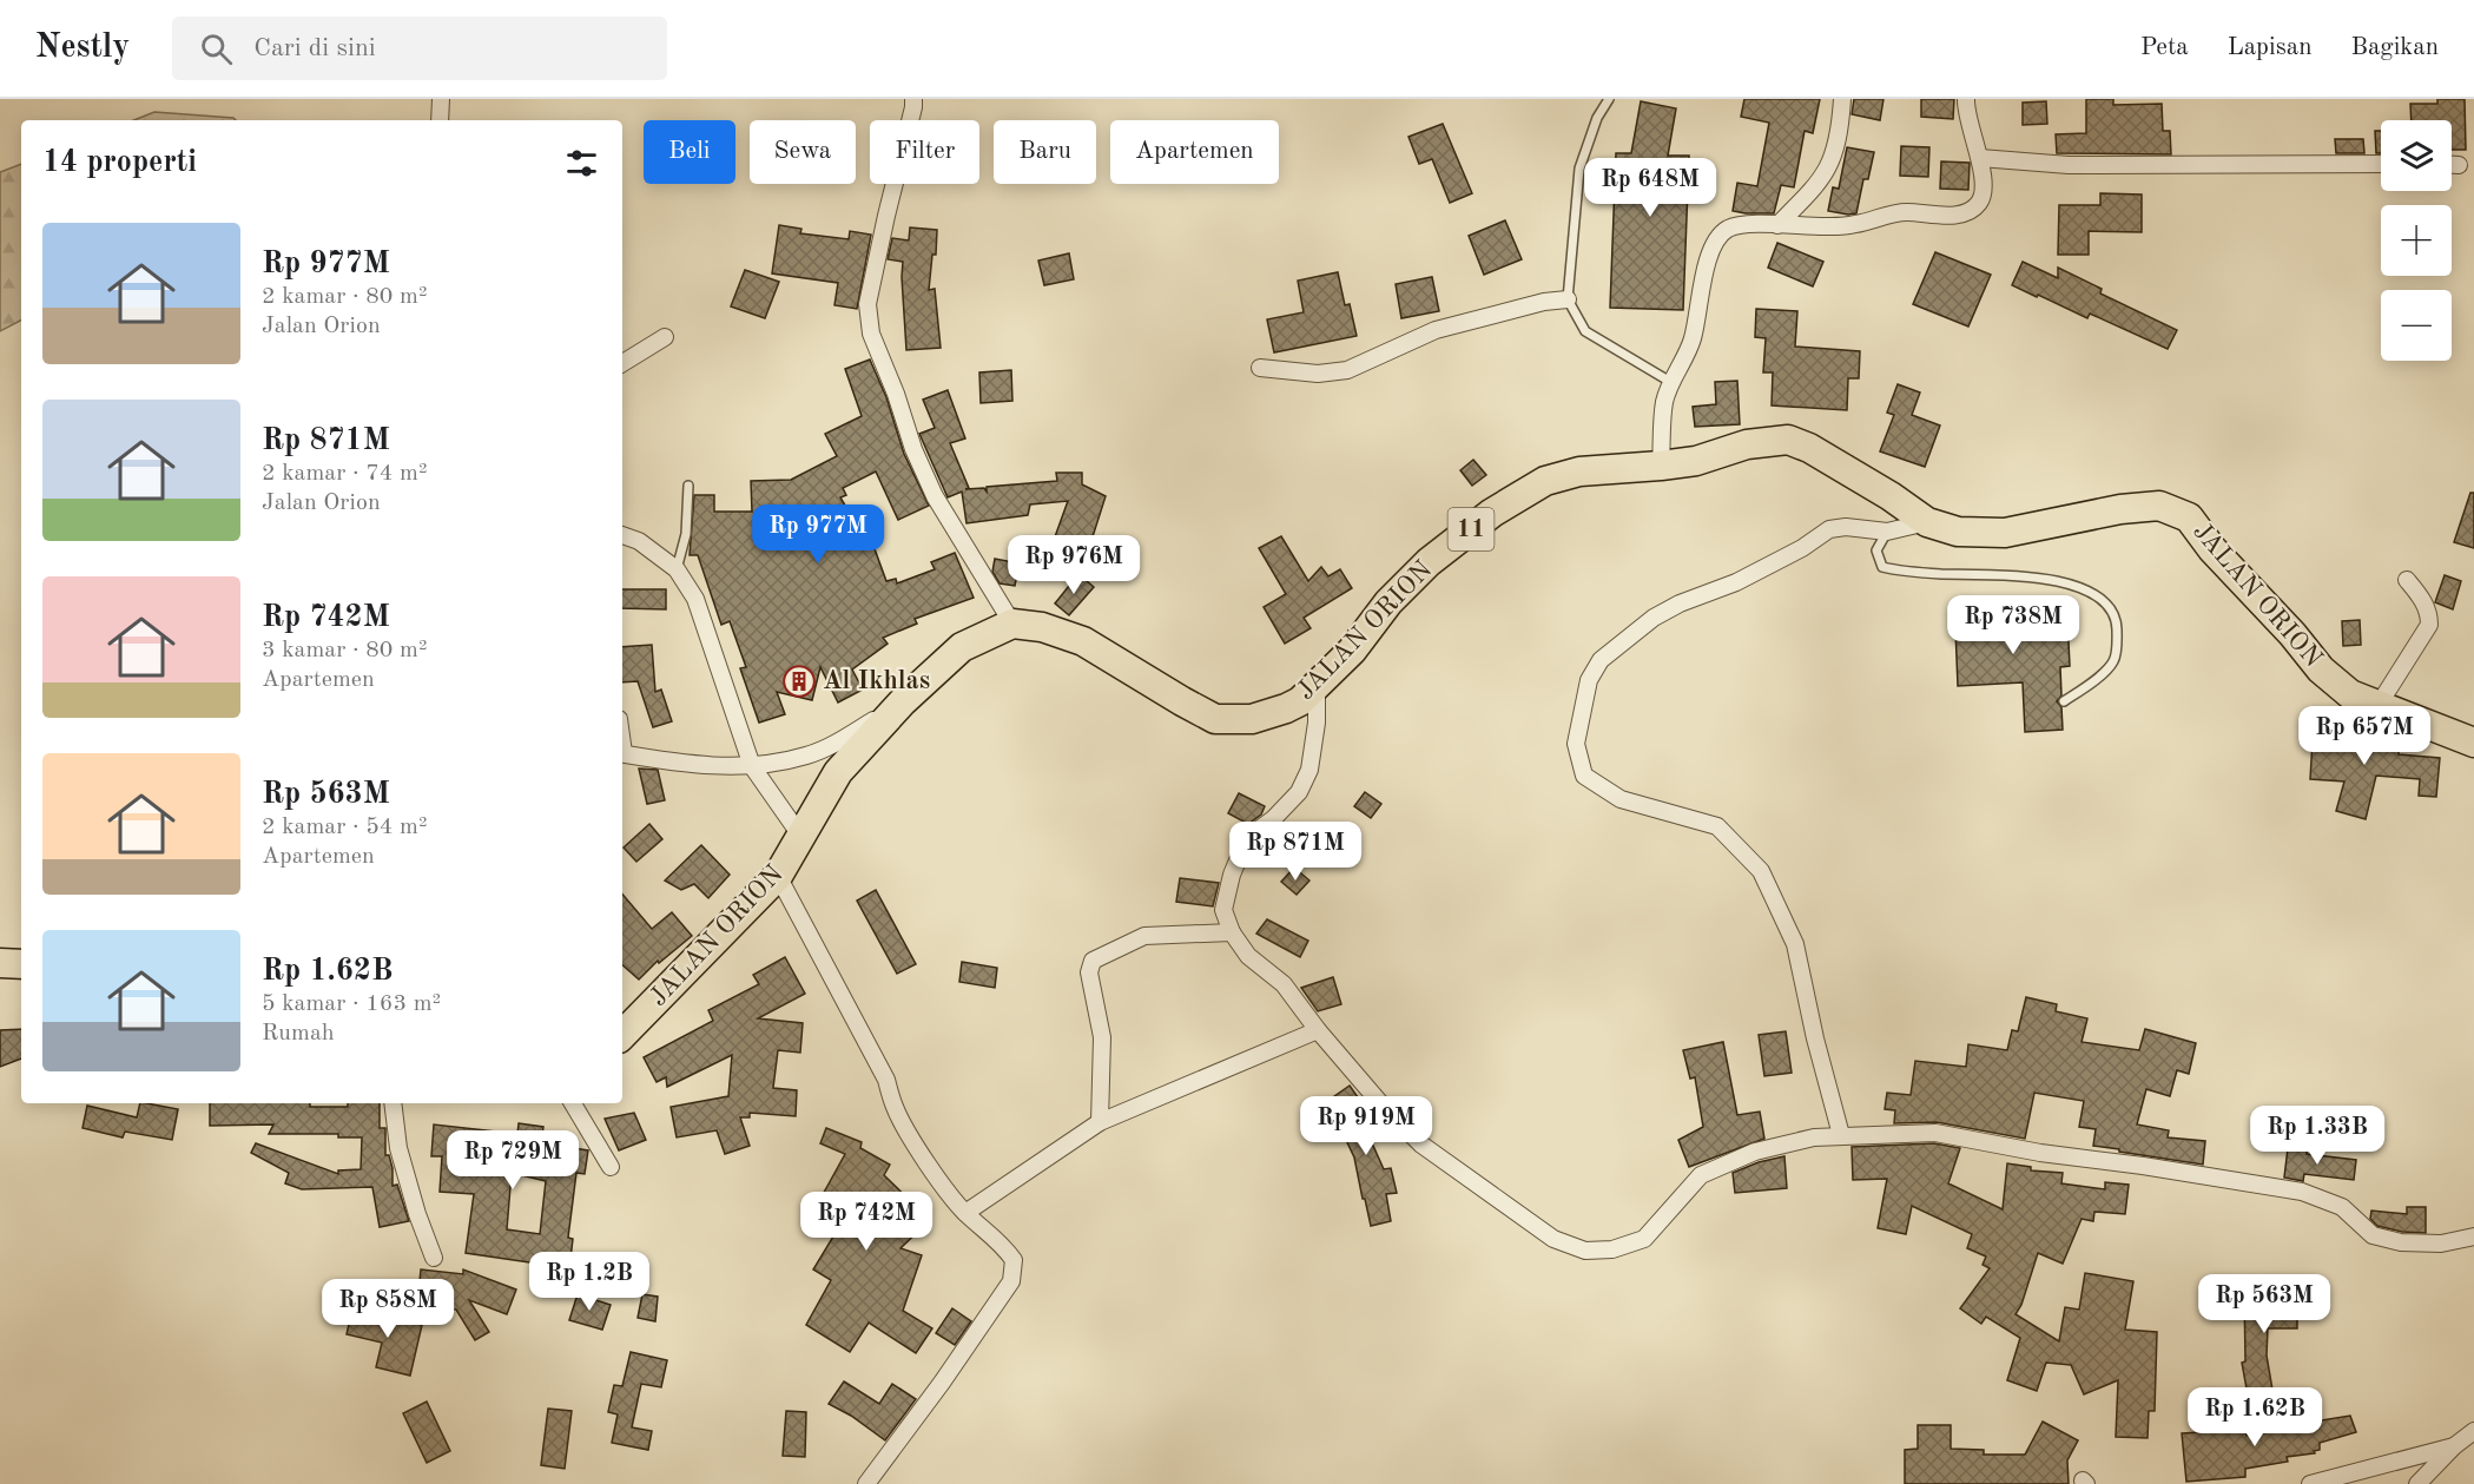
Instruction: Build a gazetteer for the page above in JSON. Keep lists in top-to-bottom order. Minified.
{"streets":{"highway":["11","JALAN ORION"]},"places":{"building":["Al Ikhlas"]},"page":{"header":"Nestly","search":"Cari di sini","nav":["Peta","Lapisan","Bagikan"],"map_buttons":["+","−"],"chip":["Beli","Sewa","Filter","Baru","Apartemen"],"heading":"14 properti","price":["Rp 648M","Rp 977M","Rp 976M","Rp 738M","Rp 657M","Rp 871M","Rp 919M","Rp 1.33B","Rp 729M","Rp 742M","Rp 1.2B","Rp 563M","Rp 858M","Rp 1.62B"],"list":[{"name":"Rp 977M","note":"2 kamar · 80 m² · Jalan Orion"},{"name":"Rp 871M","note":"2 kamar · 74 m² · Jalan Orion"},{"name":"Rp 742M","note":"3 kamar · 80 m² · Apartemen"},{"name":"Rp 563M","note":"2 kamar · 54 m² · Apartemen"},{"name":"Rp 1.62B","note":"5 kamar · 163 m² · Rumah"}]}}
